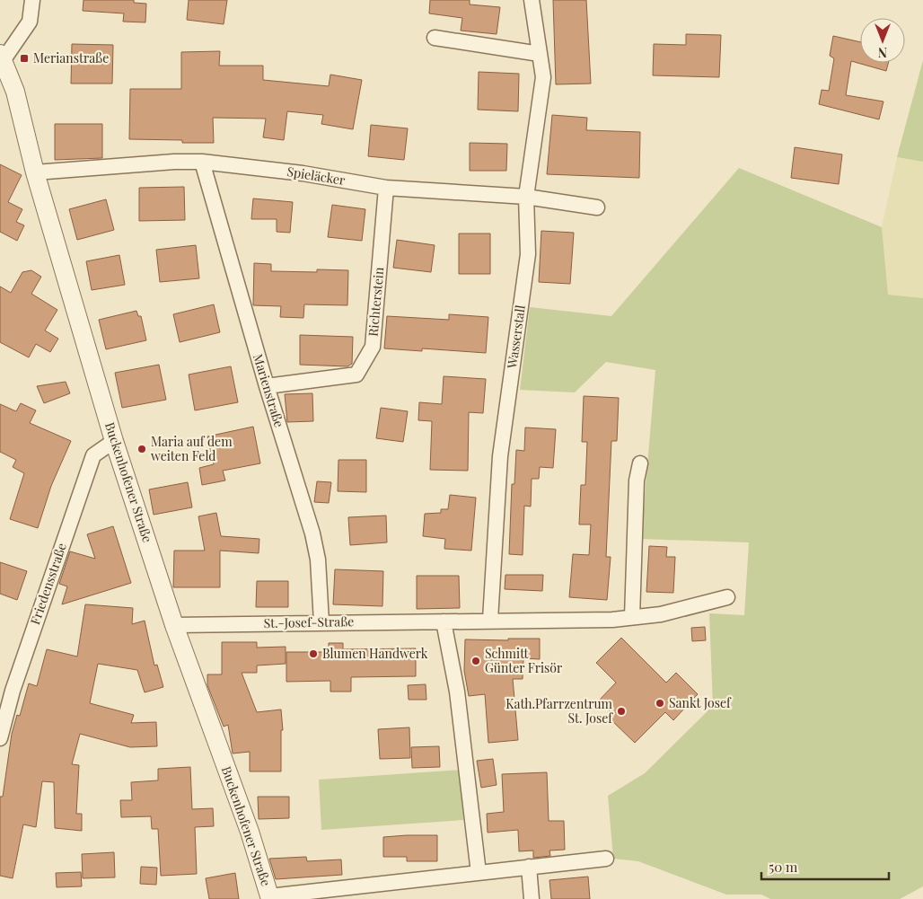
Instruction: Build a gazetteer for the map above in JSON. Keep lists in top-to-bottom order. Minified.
{"streets":{"street":["Spieläcker","Richterstein","Wasserstall","Marienstraße","Buckenhofener Straße","Friedensstraße","St.-Josef-Straße"]},"crossings":[["Spieläcker","Richterstein"],["Spieläcker","Wasserstall"],["Spieläcker","Marienstraße"],["Spieläcker","Buckenhofener Straße"],["Richterstein","Marienstraße"],["Wasserstall","St.-Josef-Straße"],["Marienstraße","St.-Josef-Straße"],["Buckenhofener Straße","Friedensstraße"],["Buckenhofener Straße","St.-Josef-Straße"]],"places":{"transit":["Merianstraße"],"other":["Maria auf dem weiten Feld","Blumen Handwerk","Schmitt Günter Frisör","Sankt Josef","Kath.Pfarrzentrum St. Josef"]},"scale_bar":"50 m","north":"bottom"}
